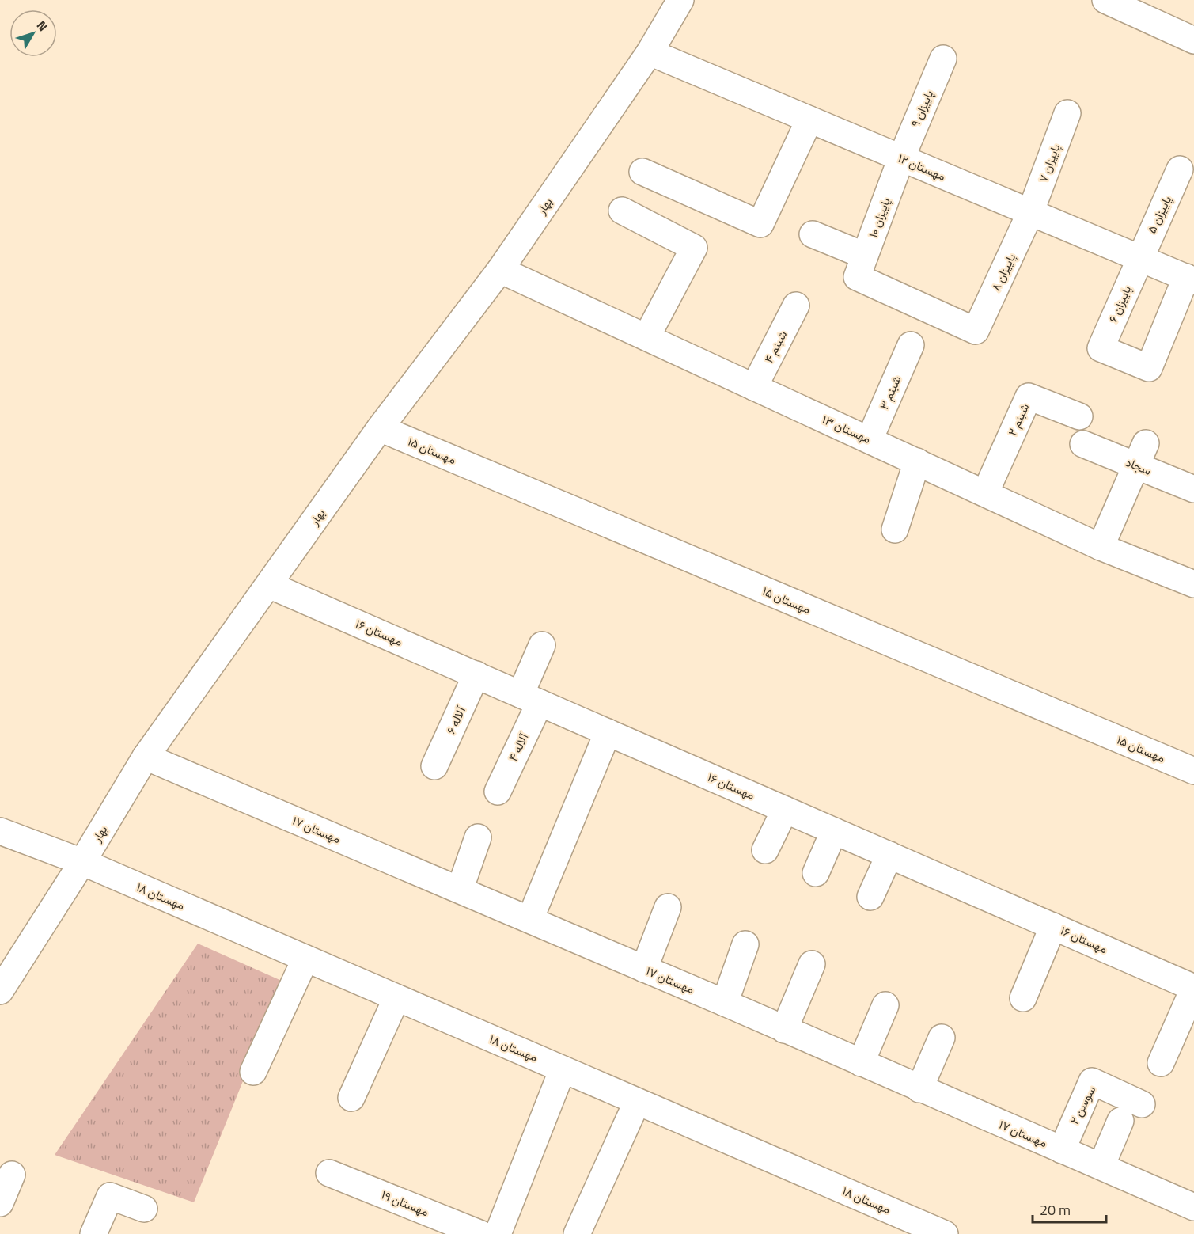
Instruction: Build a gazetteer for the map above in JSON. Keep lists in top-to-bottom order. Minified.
{"streets":{"street":["پاییزان ۹","پاییزان ۷","مهستان ۱۲","بهار","پاییزان ۵","پاییزان ۱۰","پاییزان ۸","پاییزان ۶","شبنم ۴","شبنم ۳","شبنم ۲","مهستان ۱۳","مهستان ۱۵","سجاد","مهستان ۱۶","آلاله ۶","آلاله ۴","مهستان ۱۷","مهستان ۱۸","سوسن ۲","مهستان ۱۹"]},"crossings":[["پاییزان ۹","مهستان ۱۲"],["پاییزان ۹","پاییزان ۱۰"],["پاییزان ۷","مهستان ۱۲"],["پاییزان ۷","پاییزان ۸"],["مهستان ۱۲","بهار"],["مهستان ۱۲","پاییزان ۵"],["مهستان ۱۲","پاییزان ۱۰"],["مهستان ۱۲","پاییزان ۸"],["مهستان ۱۲","پاییزان ۶"],["بهار","مهستان ۱۳"],["بهار","مهستان ۱۵"],["بهار","مهستان ۱۶"],["بهار","مهستان ۱۷"],["بهار","مهستان ۱۸"],["پاییزان ۵","پاییزان ۶"],["پاییزان ۱۰","پاییزان ۸"],["شبنم ۴","مهستان ۱۳"],["شبنم ۳","مهستان ۱۳"],["شبنم ۲","مهستان ۱۳"],["مهستان ۱۶","آلاله ۶"],["مهستان ۱۶","آلاله ۴"],["مهستان ۱۷","سوسن ۲"]],"scale_bar":"20 m","north":"top right"}
